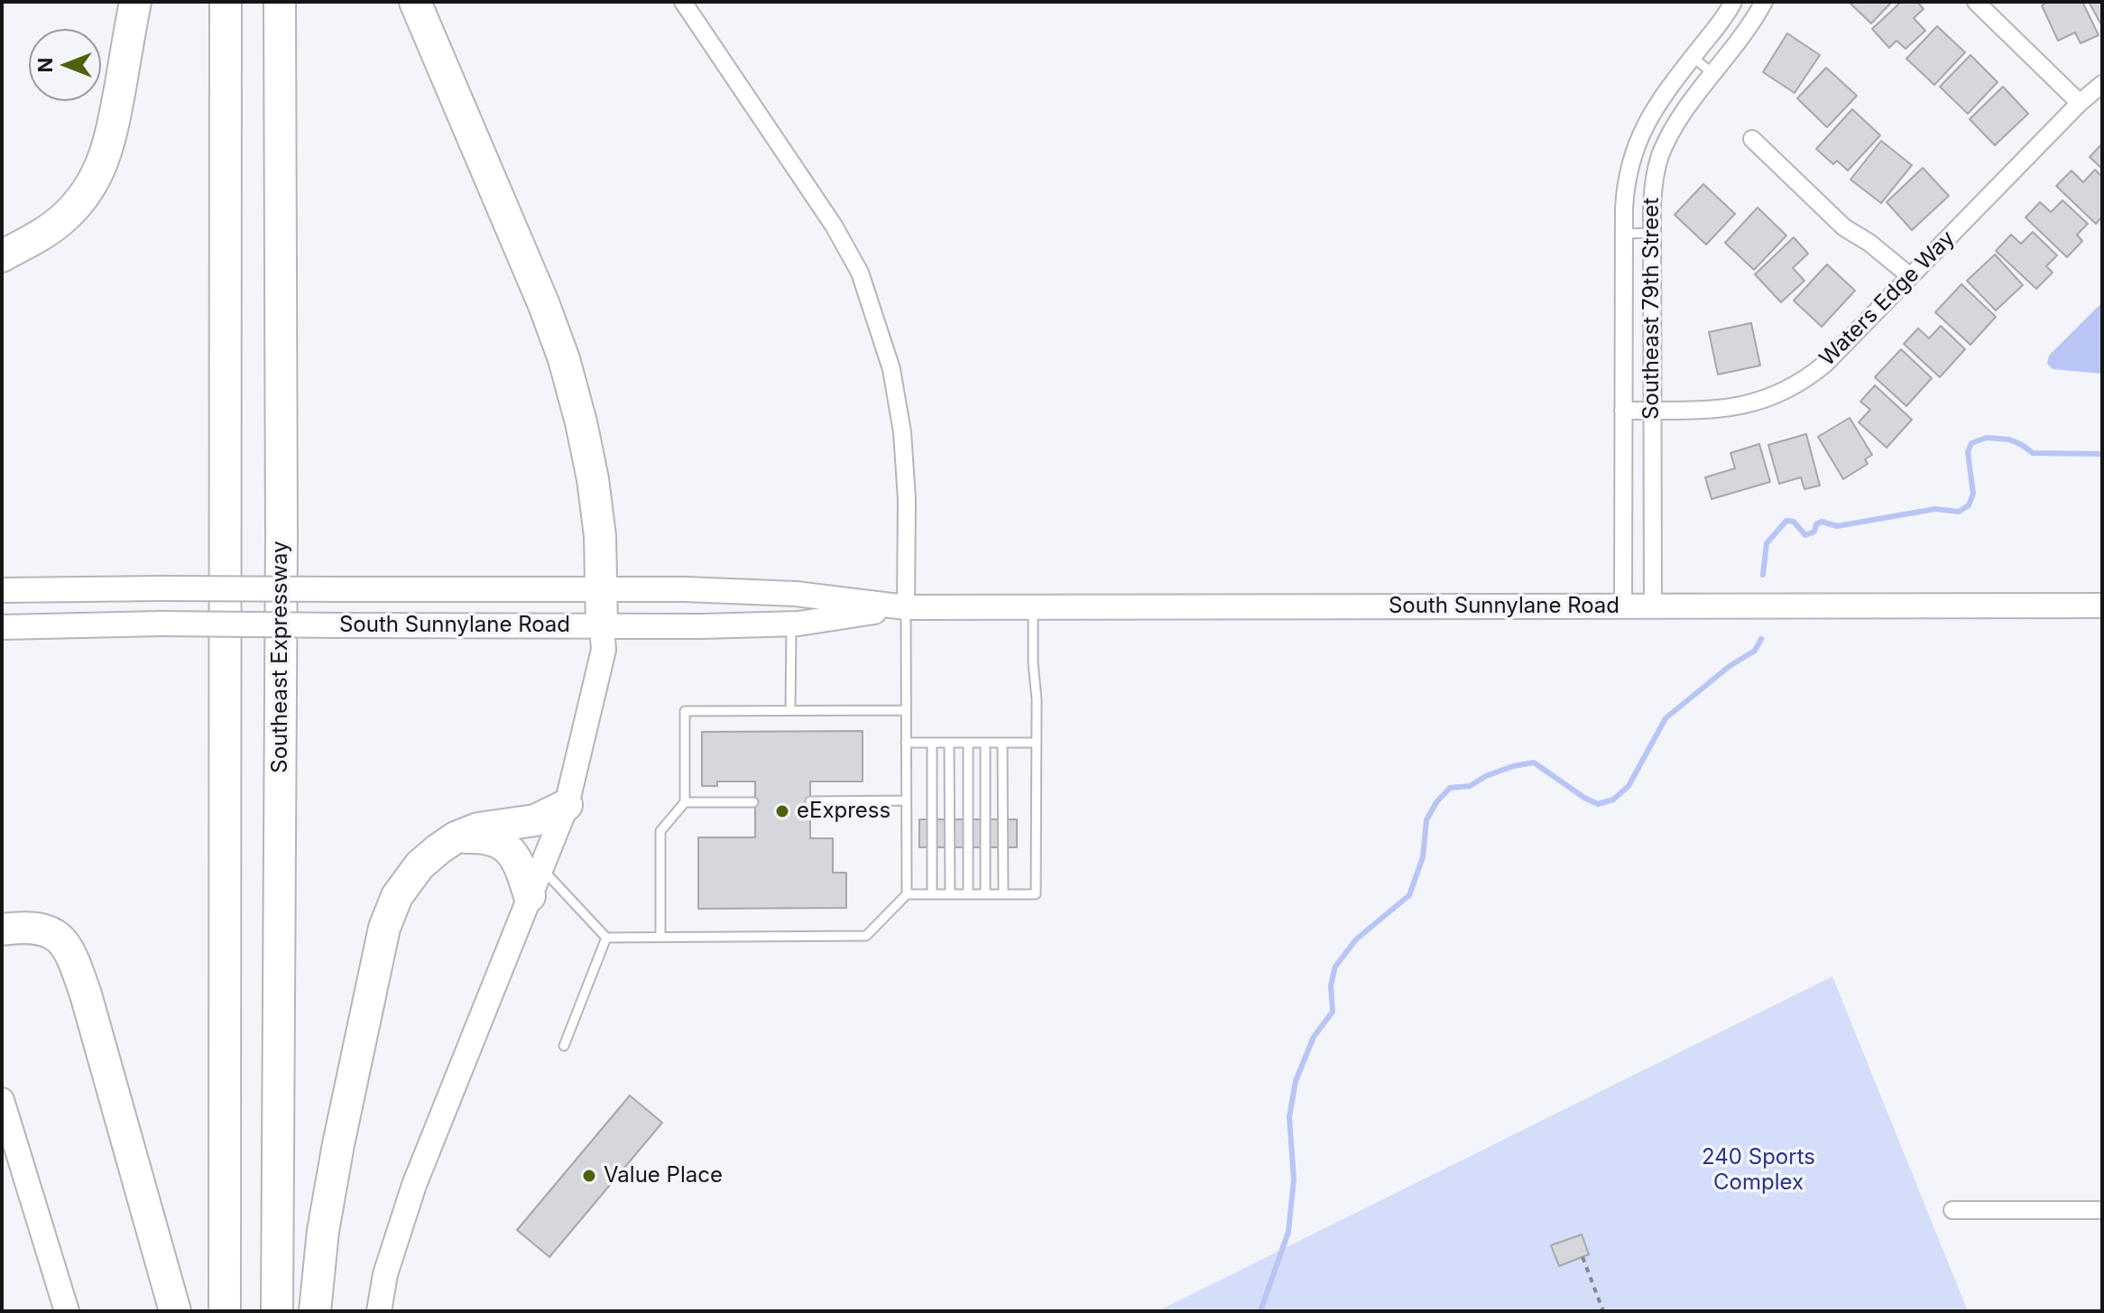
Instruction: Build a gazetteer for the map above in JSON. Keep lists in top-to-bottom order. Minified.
{"streets":{"highway":["Southeast Expressway"],"main road":["South Sunnylane Road"],"street":["Waters Edge Way","Southeast 79th Street"]},"crossings":[["Waters Edge Way","Southeast 79th Street"],["Southeast 79th Street","South Sunnylane Road"]],"parks":["240 Sports Complex"],"places":["eExpress","Value Place"],"north":"left"}
